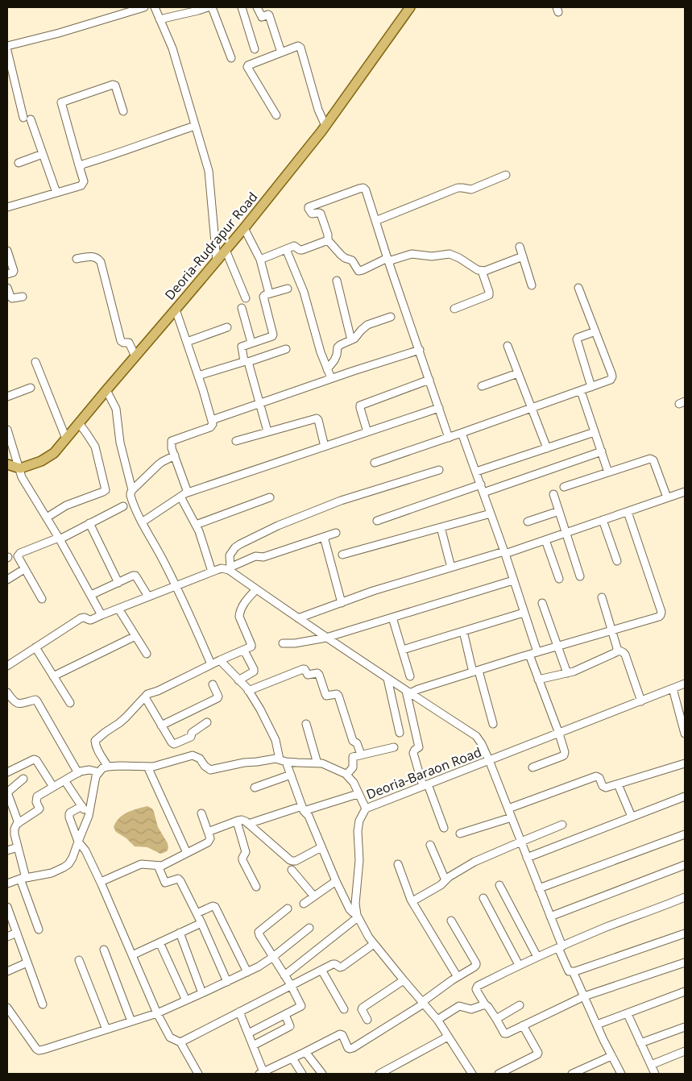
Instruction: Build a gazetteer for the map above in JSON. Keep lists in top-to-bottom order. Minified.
{"streets":{"main road":["Deoria-Rudrapur Road"],"street":["Deoria-Baraon Road"]}}
